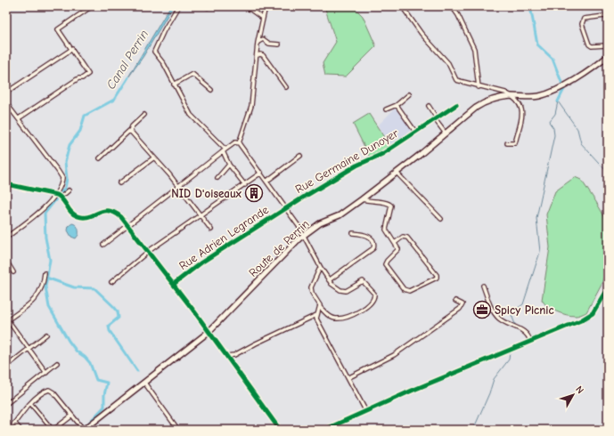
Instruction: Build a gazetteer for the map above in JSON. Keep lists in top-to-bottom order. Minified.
{"streets":{"main road":["Route de Perrin"],"street":["Rue Germaine Dunoyer","Rue Adrien Legrande"]},"crossings":[["Rue Germaine Dunoyer","Rue Adrien Legrande"]],"water":["Canal Perrin"],"places":{"building":["NID D'oiseaux"],"office":["Spicy Picnic"]},"north":"top right"}
